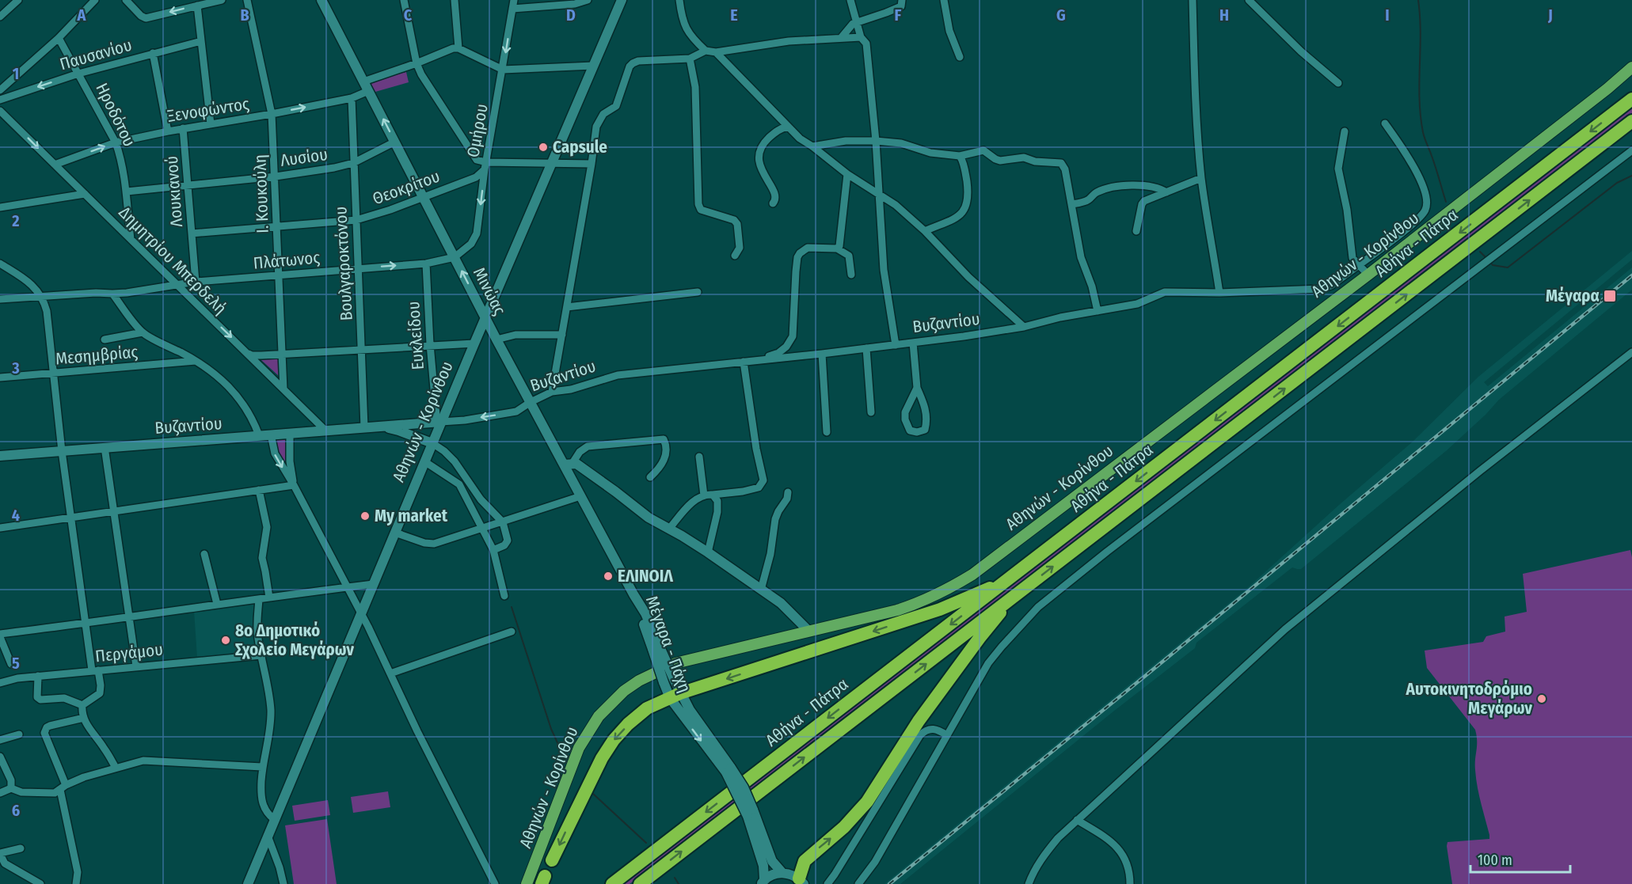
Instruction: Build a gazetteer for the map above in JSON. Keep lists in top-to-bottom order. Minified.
{"streets":{"highway":["Αθήνα - Πάτρα"],"main road":["Αθηνών - Κορίνθου","Μινώας","Βυζαντίου","Μέγαρα - Πάχη"],"street":["Παυσανίου","Ξενοφώντος","Ηροδότου","Ομήρου","Λυσίου","Θεοκρίτου","Λουκιανού","Ι. Κουκούλη","Δημητρίου Μπερδελή","Πλάτωνος","Βουλγαροκτόνου","Ευκλείδου","Μεσημβρίας","Περγάμου"]},"crossings":[["Παυσανίου","Ηροδότου"],["Ξενοφώντος","Ηροδότου"],["Ξενοφώντος","Λουκιανού"],["Ξενοφώντος","Ι. Κουκούλη"],["Ξενοφώντος","Δημητρίου Μπερδελή"],["Ξενοφώντος","Βουλγαροκτόνου"],["Ξενοφώντος","Μινώας"],["Ηροδότου","Λυσίου"],["Ηροδότου","Δημητρίου Μπερδελή"],["Ομήρου","Θεοκρίτου"],["Ομήρου","Πλάτωνος"],["Ομήρου","Μινώας"],["Λυσίου","Λουκιανού"],["Λυσίου","Ι. Κουκούλη"],["Λυσίου","Βουλγαροκτόνου"],["Λυσίου","Μινώας"],["Θεοκρίτου","Λουκιανού"],["Θεοκρίτου","Ι. Κουκούλη"],["Θεοκρίτου","Βουλγαροκτόνου"],["Θεοκρίτου","Μινώας"],["Λουκιανού","Πλάτωνος"],["Ι. Κουκούλη","Δημητρίου Μπερδελή"],["Ι. Κουκούλη","Πλάτωνος"],["Αθηνών - Κορίνθου","Μινώας"],["Αθηνών - Κορίνθου","Βυζαντίου"],["Δημητρίου Μπερδελή","Πλάτωνος"],["Δημητρίου Μπερδελή","Βυζαντίου"],["Πλάτωνος","Βουλγαροκτόνου"],["Πλάτωνος","Μινώας"],["Πλάτωνος","Ευκλείδου"],["Βουλγαροκτόνου","Βυζαντίου"],["Μινώας","Βυζαντίου"],["Μινώας","Μέγαρα - Πάχη"],["Βυζαντίου","Ευκλείδου"]],"one_way":["Ξενοφώντος"],"places":{"other":["Capsule","My market","ΕΛΙΝΟΙΛ","8ο Δημοτικό Σχολείο Μεγάρων","Αυτοκινητοδρόμιο Μεγάρων"],"transit":["Μέγαρα"]},"scale_bar":"100 m","grid":{"columns":["A","B","C","D","E","F","G","H","I","J"],"rows":["1","2","3","4","5","6"]}}
